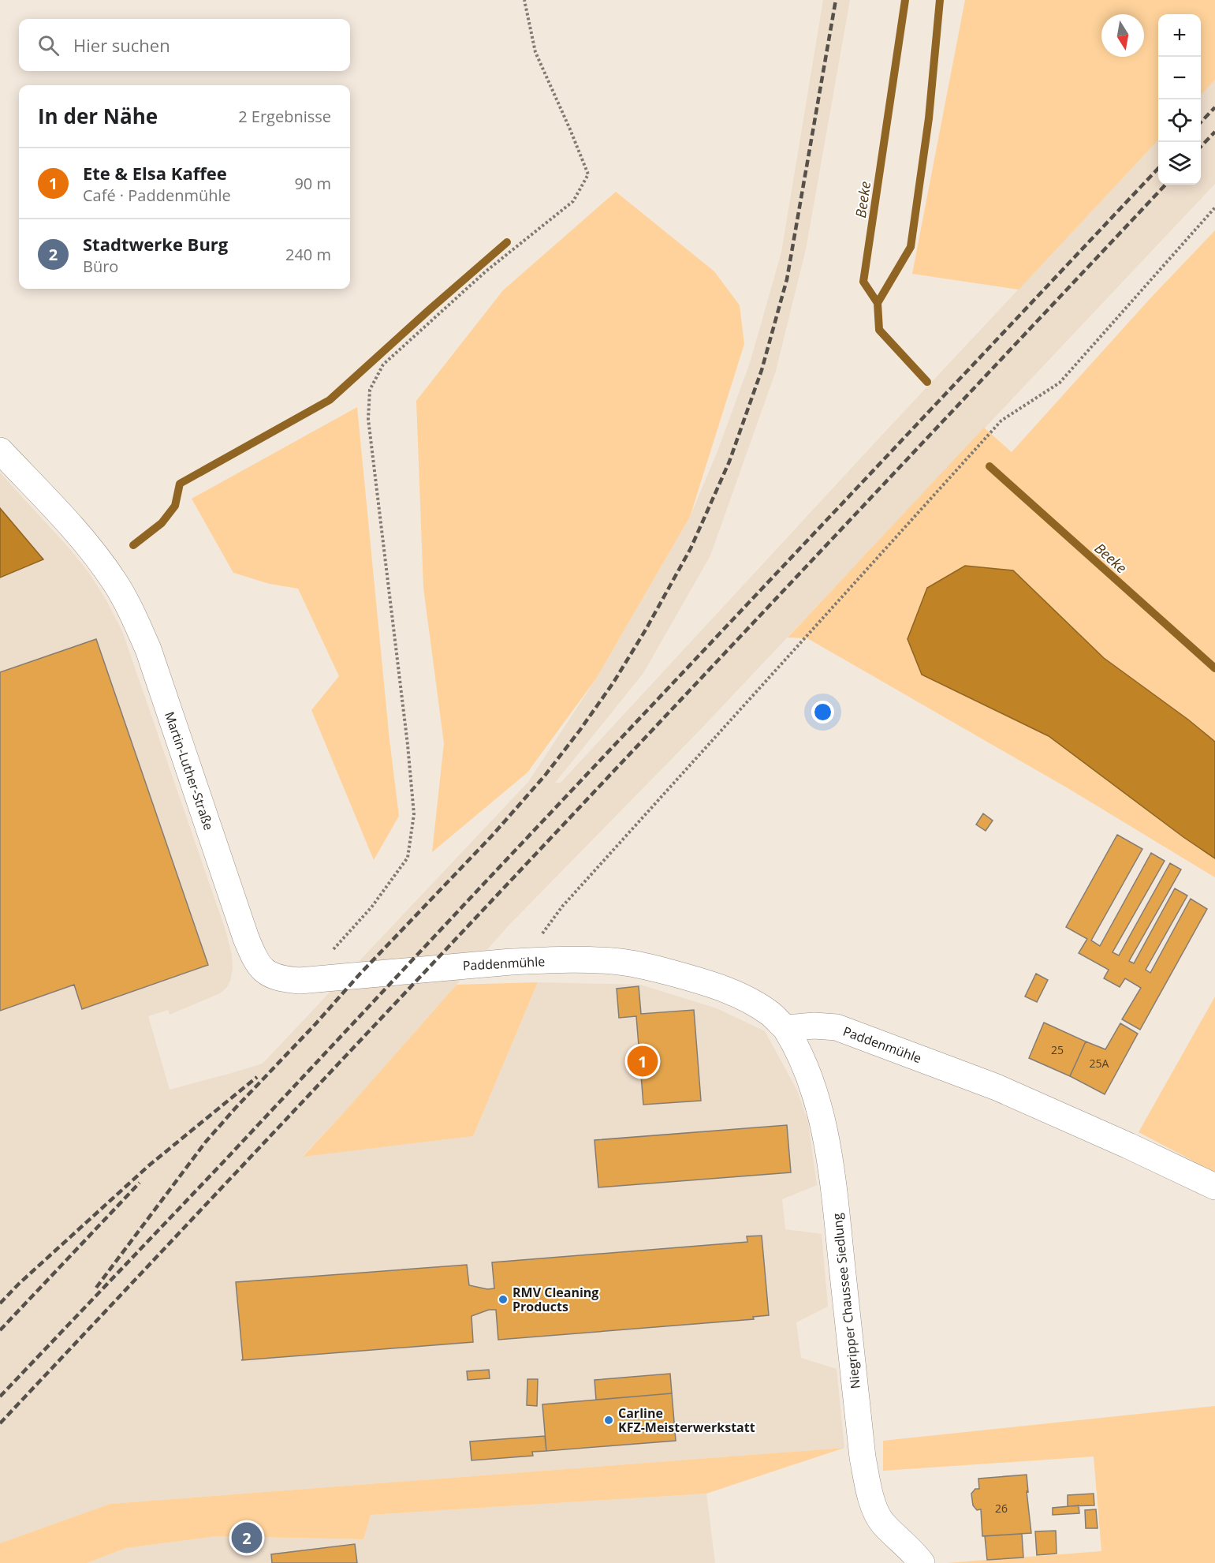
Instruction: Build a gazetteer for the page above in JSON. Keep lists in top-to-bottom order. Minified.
{"streets":{"street":["Martin-Luther-Straße","Paddenmühle","Niegripper Chaussee Siedlung"]},"crossings":[["Martin-Luther-Straße","Paddenmühle"],["Paddenmühle","Niegripper Chaussee Siedlung"]],"water":["Beeke"],"places":["RMV Cleaning Products","Carline KFZ-Meisterwerkstatt"],"house_numbers":["25","25A","26"],"north":"bottom","page":{"map_buttons":["+","−"],"search":"Hier suchen","heading":["In der Nähe","2 Ergebnisse"],"list":[{"mark":"1","name":"Ete & Elsa Kaffee","note":"Café · Paddenmühle","value":"90 m"},{"mark":"2","name":"Stadtwerke Burg","note":"Büro","value":"240 m"}],"pins":["1","2"]}}
